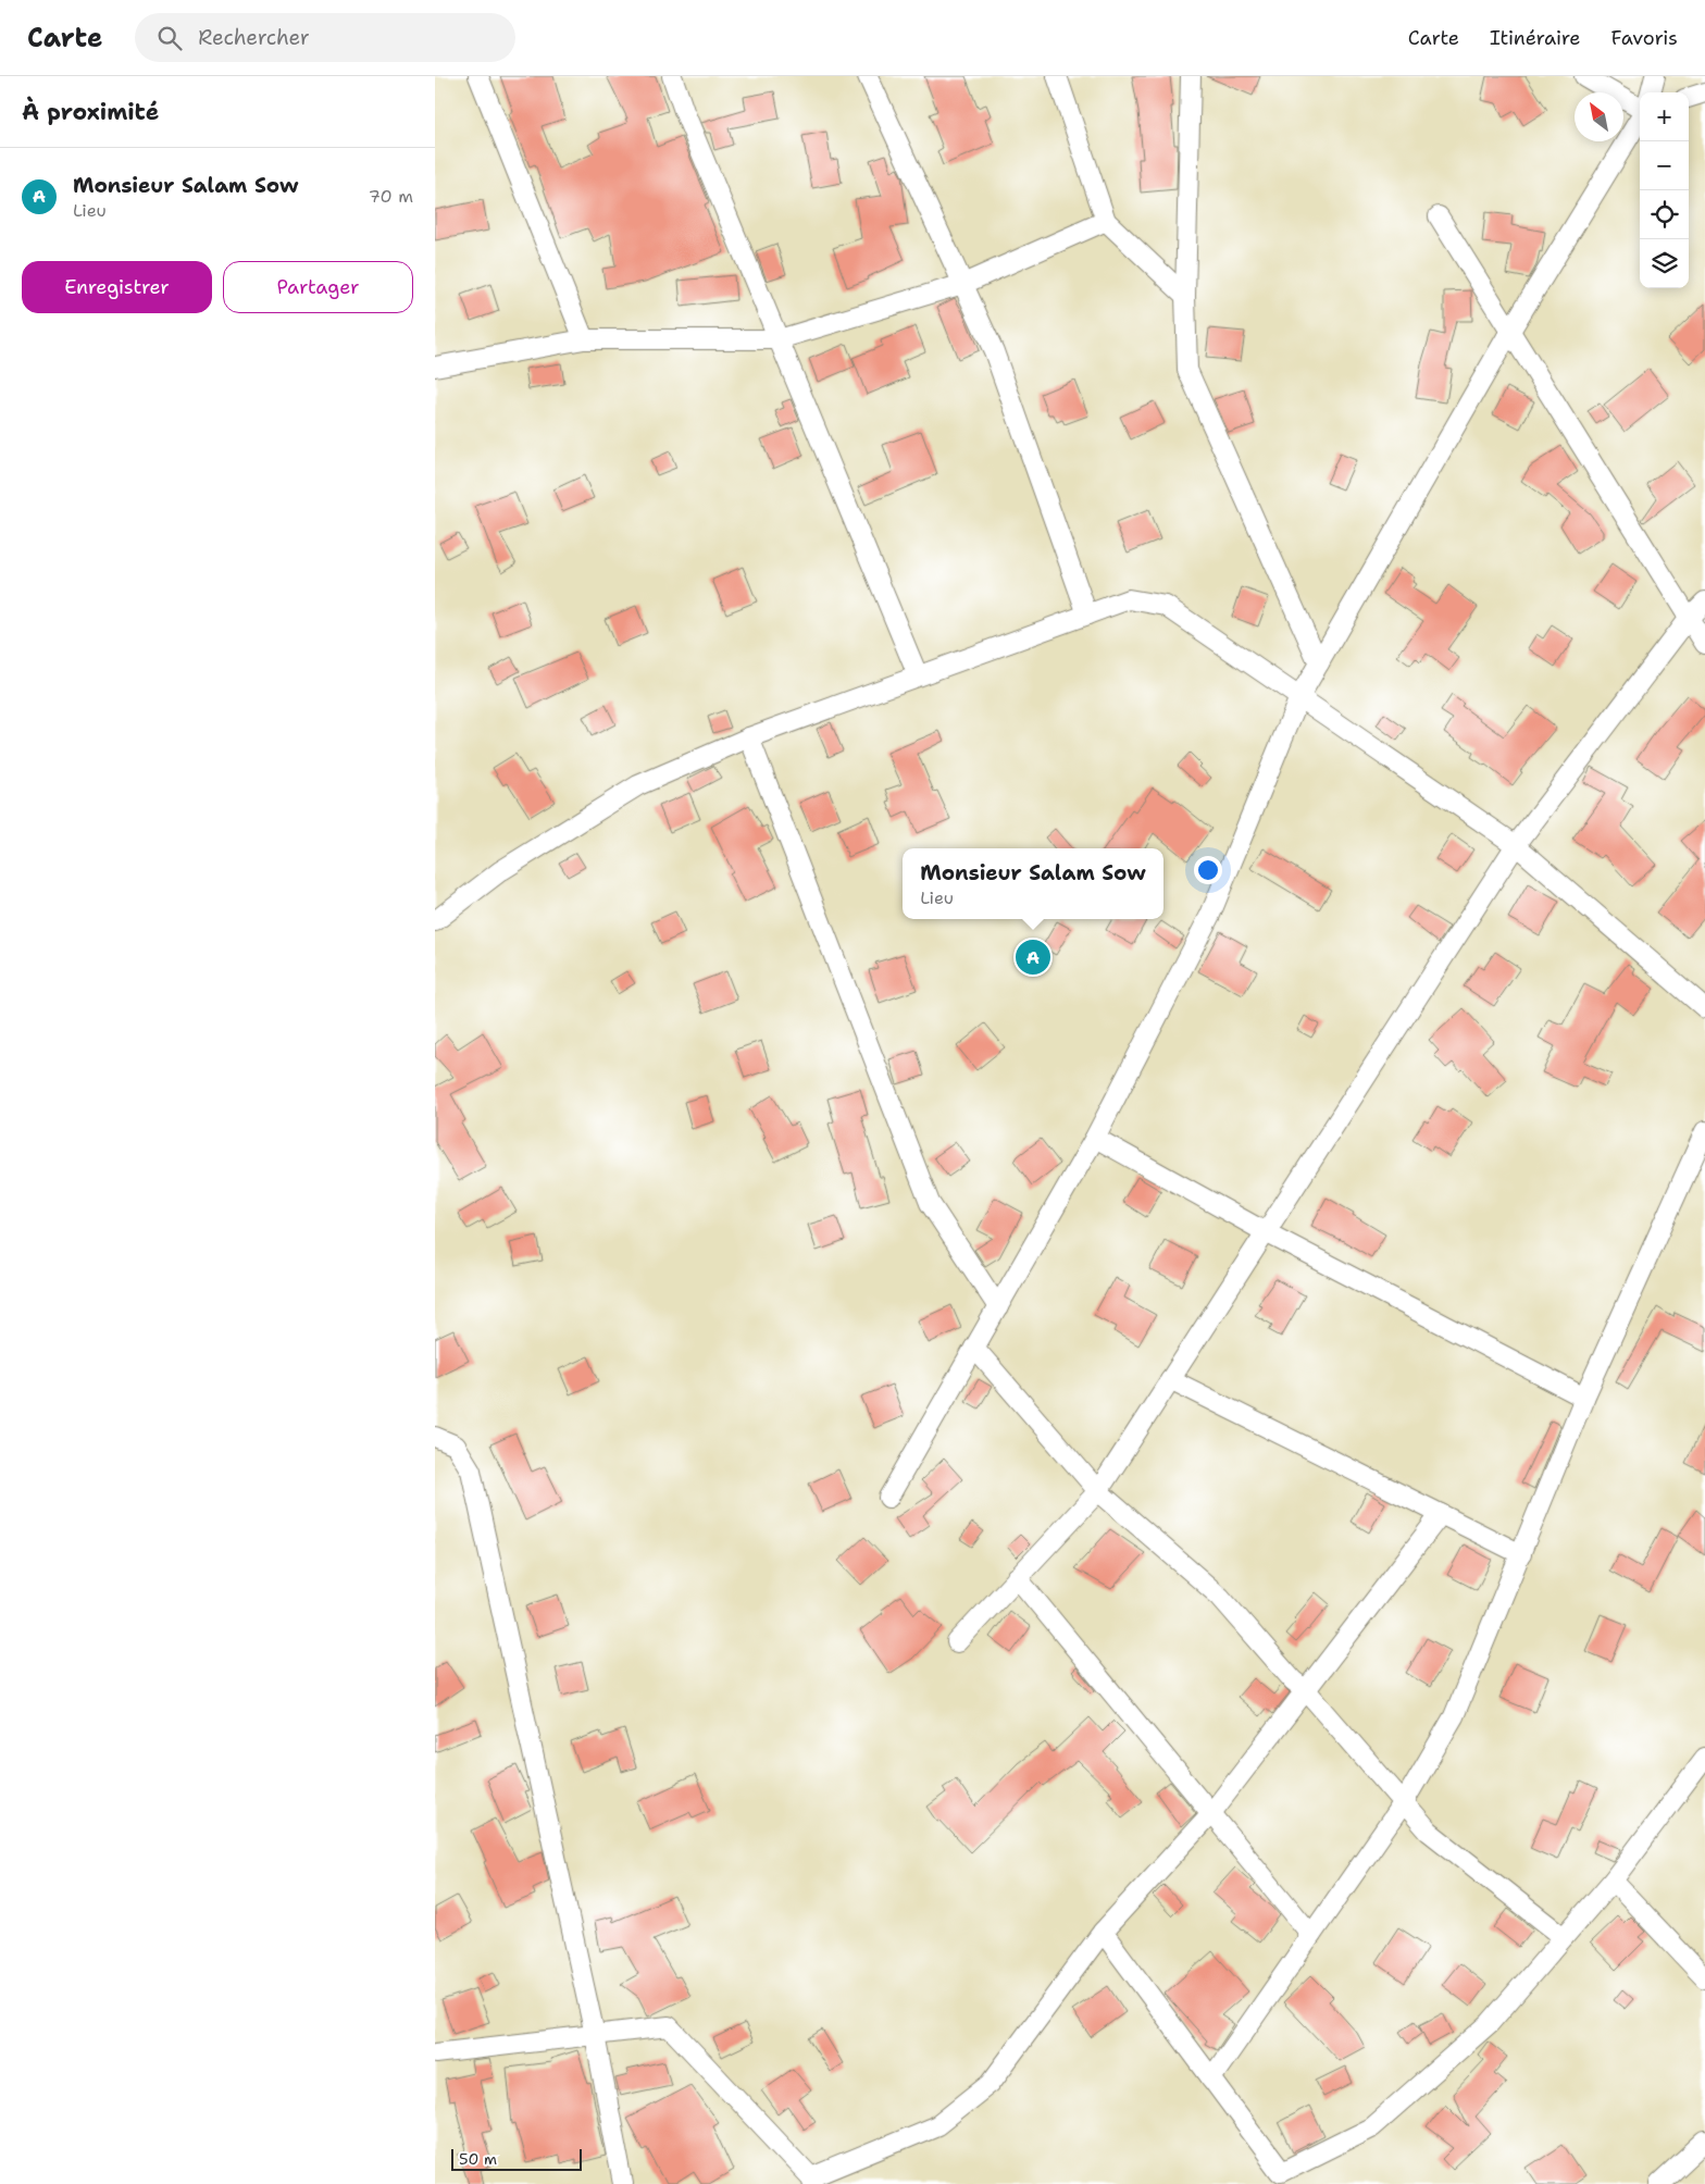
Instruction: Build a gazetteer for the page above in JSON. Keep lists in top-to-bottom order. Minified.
{"scale_bar":"50 m","north":"top left","page":{"header":"Carte","search":"Rechercher","nav":["Carte","Itinéraire","Favoris"],"heading":"À proximité","map_buttons":["+","−"],"list":[{"mark":"A","name":"Monsieur Salam Sow","note":"Lieu","value":"70 m"}],"buttons":["Enregistrer","Partager"],"popup":["Monsieur Salam Sow","Lieu"],"pins":"A","scale":"50 m"}}
